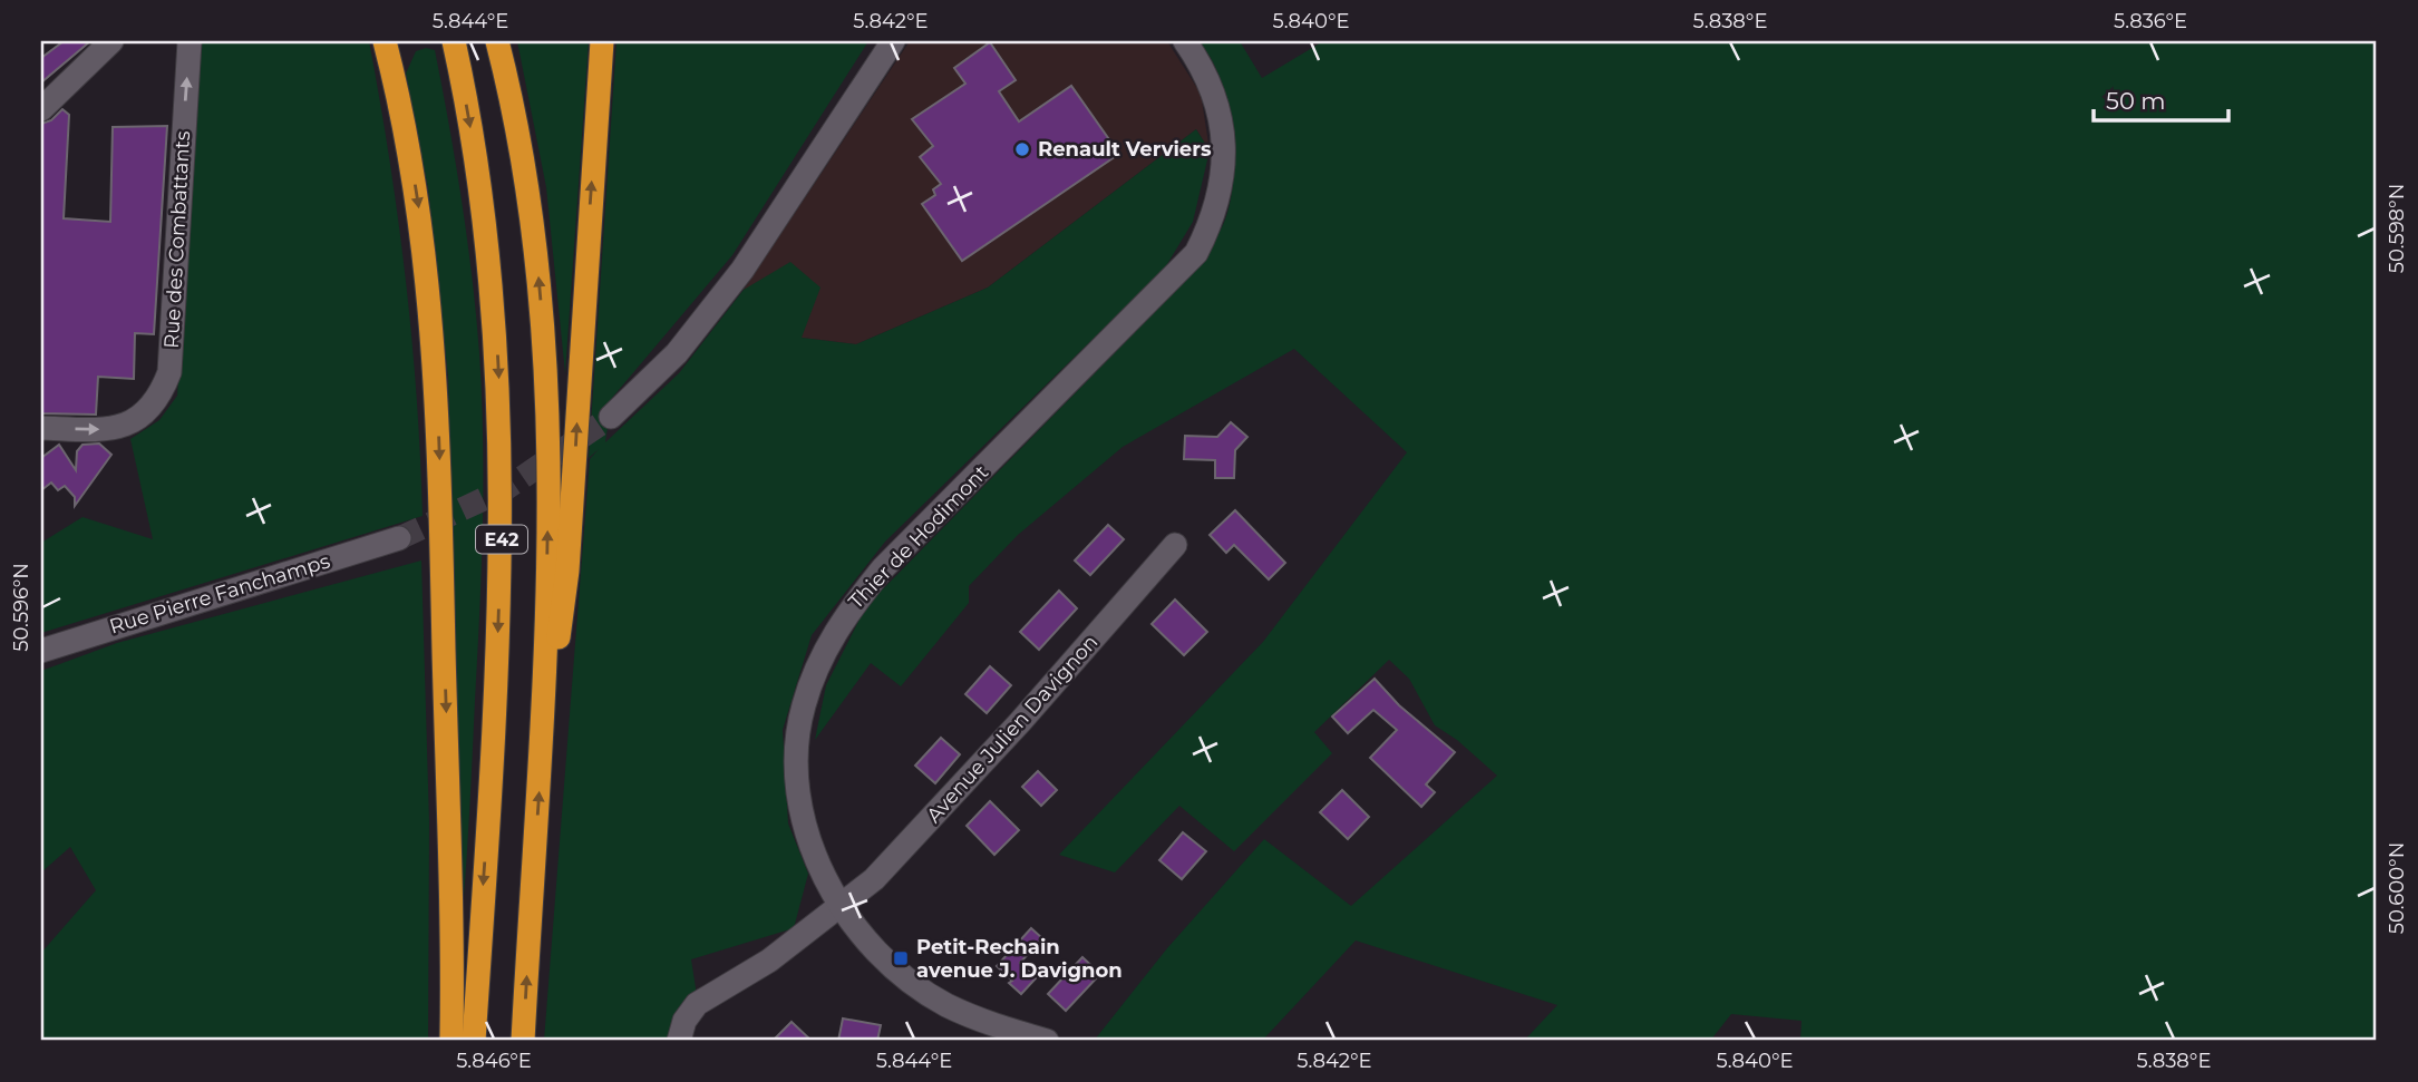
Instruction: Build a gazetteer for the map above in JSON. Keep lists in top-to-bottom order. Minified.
{"streets":{"highway":["E42"],"street":["Rue des Combattants","Thier de Hodimont","Rue Pierre Fanchamps","Avenue Julien Davignon"]},"crossings":[["Thier de Hodimont","Avenue Julien Davignon"]],"one_way":["Rue des Combattants"],"places":{"other":["Renault Verviers"],"transit":["Petit-Rechain avenue J. Davignon"]},"scale_bar":"50 m","coordinates":["5.844°E","5.842°E","5.840°E","5.838°E","5.836°E","50.598°N","50.596°N","50.600°N","5.846°E"]}
